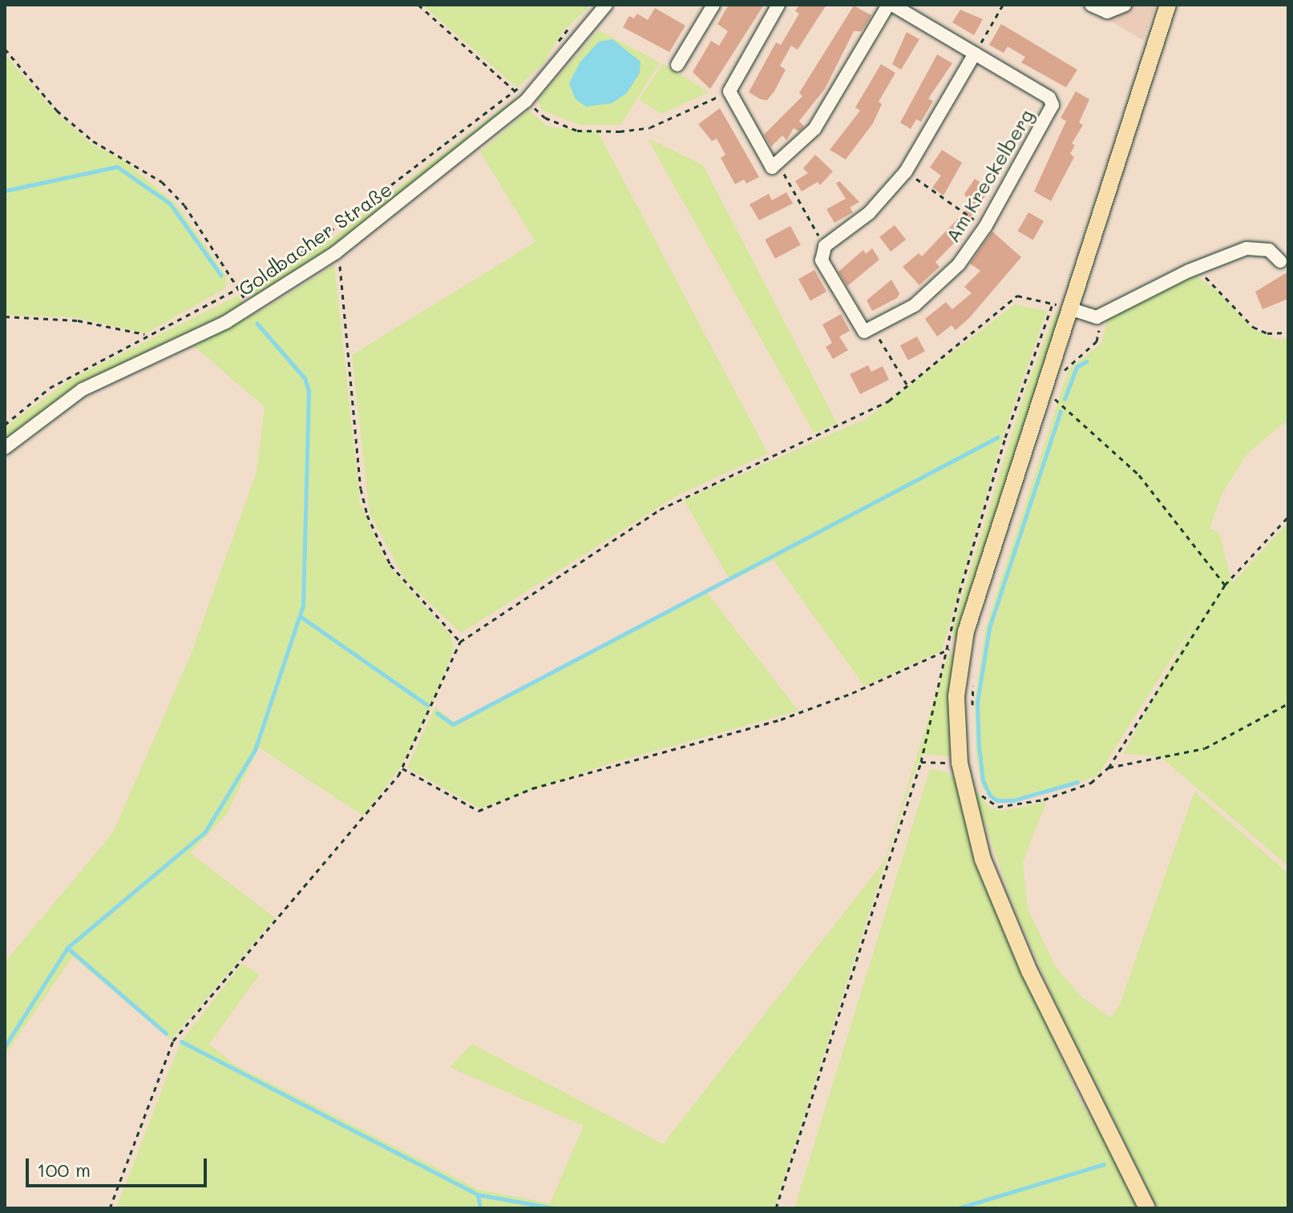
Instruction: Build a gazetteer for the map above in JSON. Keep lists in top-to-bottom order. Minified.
{"streets":{"street":["Am Kreckelberg","Goldbacher Straße"]},"scale_bar":"100 m"}
